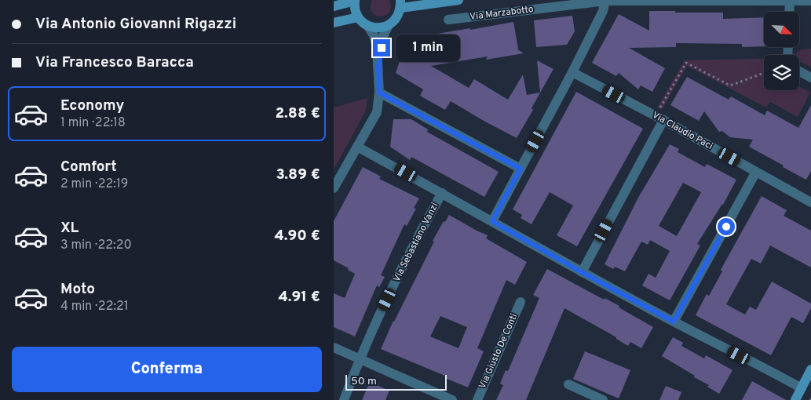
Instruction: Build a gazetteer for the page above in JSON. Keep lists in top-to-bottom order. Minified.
{"streets":{"street":["Via Marzabotto","Via Claudio Paci","Via Sebastiano Vanzi","Via Giusto De Conti"]},"scale_bar":"50 m","north":"bottom right","page":{"banner":["Via Antonio Giovanni Rigazzi","Via Francesco Baracca"],"bubble":"1 min","list":[{"name":"Economy","note":"1 min · 22:18","value":"2.88 €"},{"name":"Comfort","note":"2 min · 22:19","value":"3.89 €"},{"name":"XL","note":"3 min · 22:20","value":"4.90 €"},{"name":"Moto","note":"4 min · 22:21","value":"4.91 €"}],"buttons":"Conferma","scale":"50 m"}}
